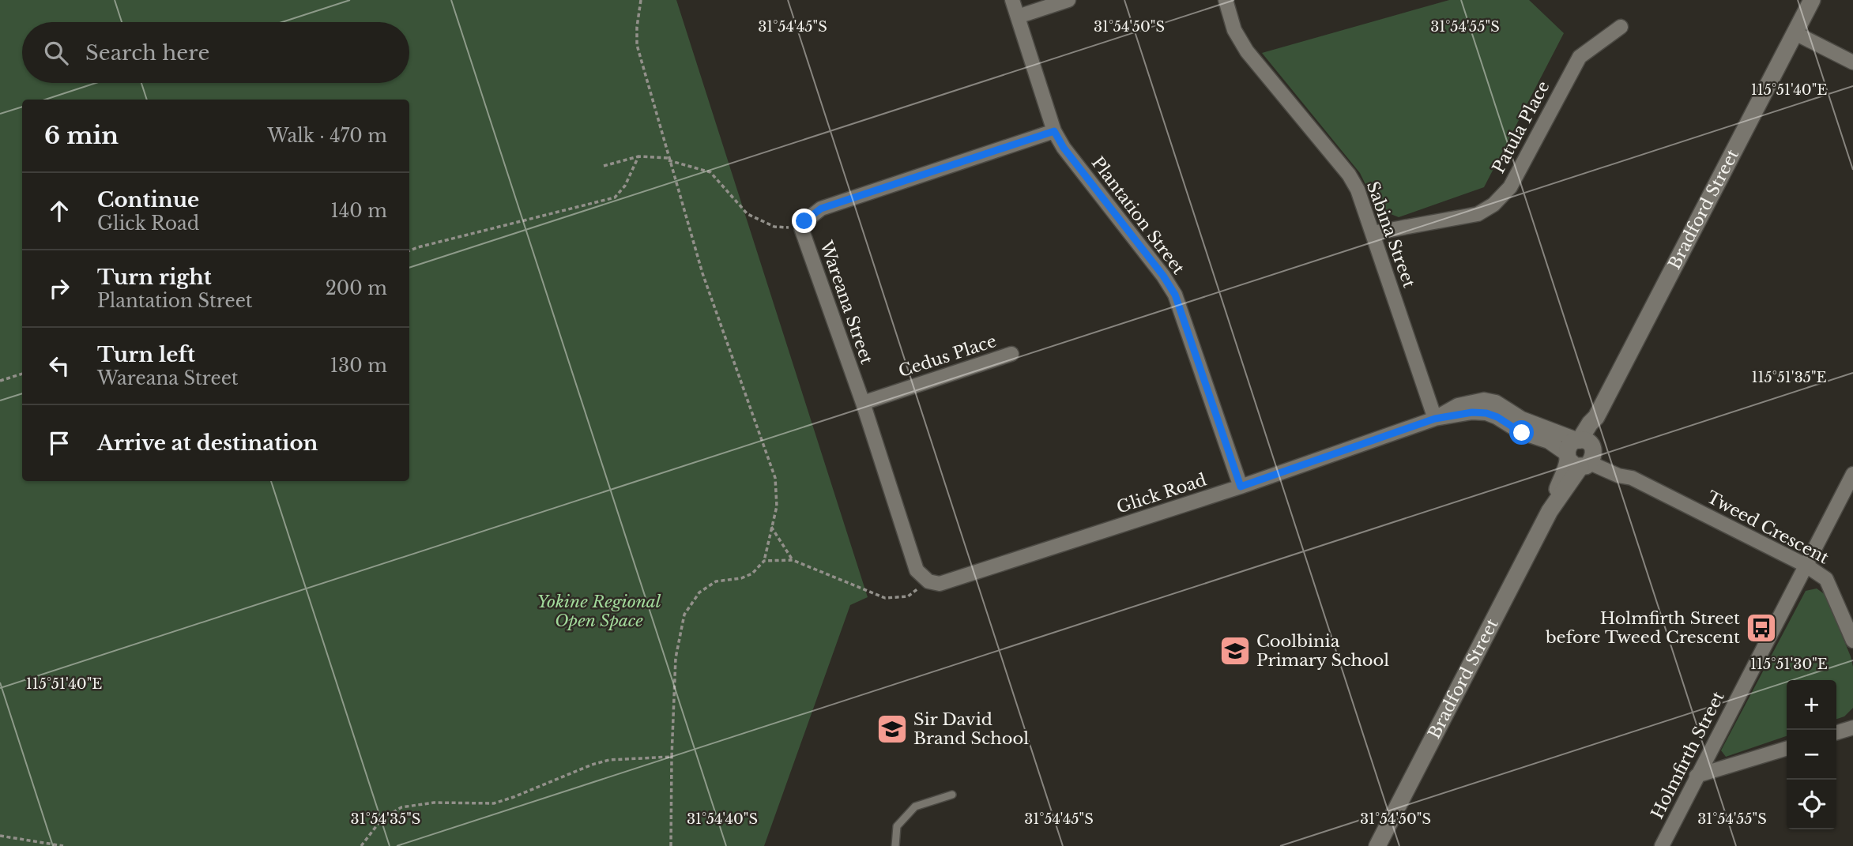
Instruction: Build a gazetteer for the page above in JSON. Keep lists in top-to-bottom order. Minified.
{"streets":{"street":["Patula Place","Bradford Street","Plantation Street","Sabina Street","Wareana Street","Cedus Place","Glick Road","Tweed Crescent","Holmfirth Street"]},"crossings":[["Patula Place","Sabina Street"],["Bradford Street","Glick Road"],["Bradford Street","Tweed Crescent"],["Plantation Street","Wareana Street"],["Plantation Street","Glick Road"],["Sabina Street","Glick Road"],["Wareana Street","Cedus Place"],["Wareana Street","Glick Road"],["Glick Road","Tweed Crescent"],["Tweed Crescent","Holmfirth Street"]],"parks":["Yokine Regional Open Space"],"places":{"bus stop":["Holmfirth Street before Tweed Crescent"],"school or university":["Coolbinia Primary School","Sir David Brand School"]},"page":{"search":"Search here","heading":["6 min","Walk · 470 m"],"list":[["Continue","Glick Road","140 m"],["Turn right","Plantation Street","200 m"],["Turn left","Wareana Street","130 m"],"Arrive at destination"],"map_buttons":["+","−"]},"coordinates":["31°54'45\"S","31°54'50\"S","31°54'55\"S","115°51'40\"E","115°51'35\"E","115°51'30\"E","31°54'35\"S","31°54'40\"S"]}
